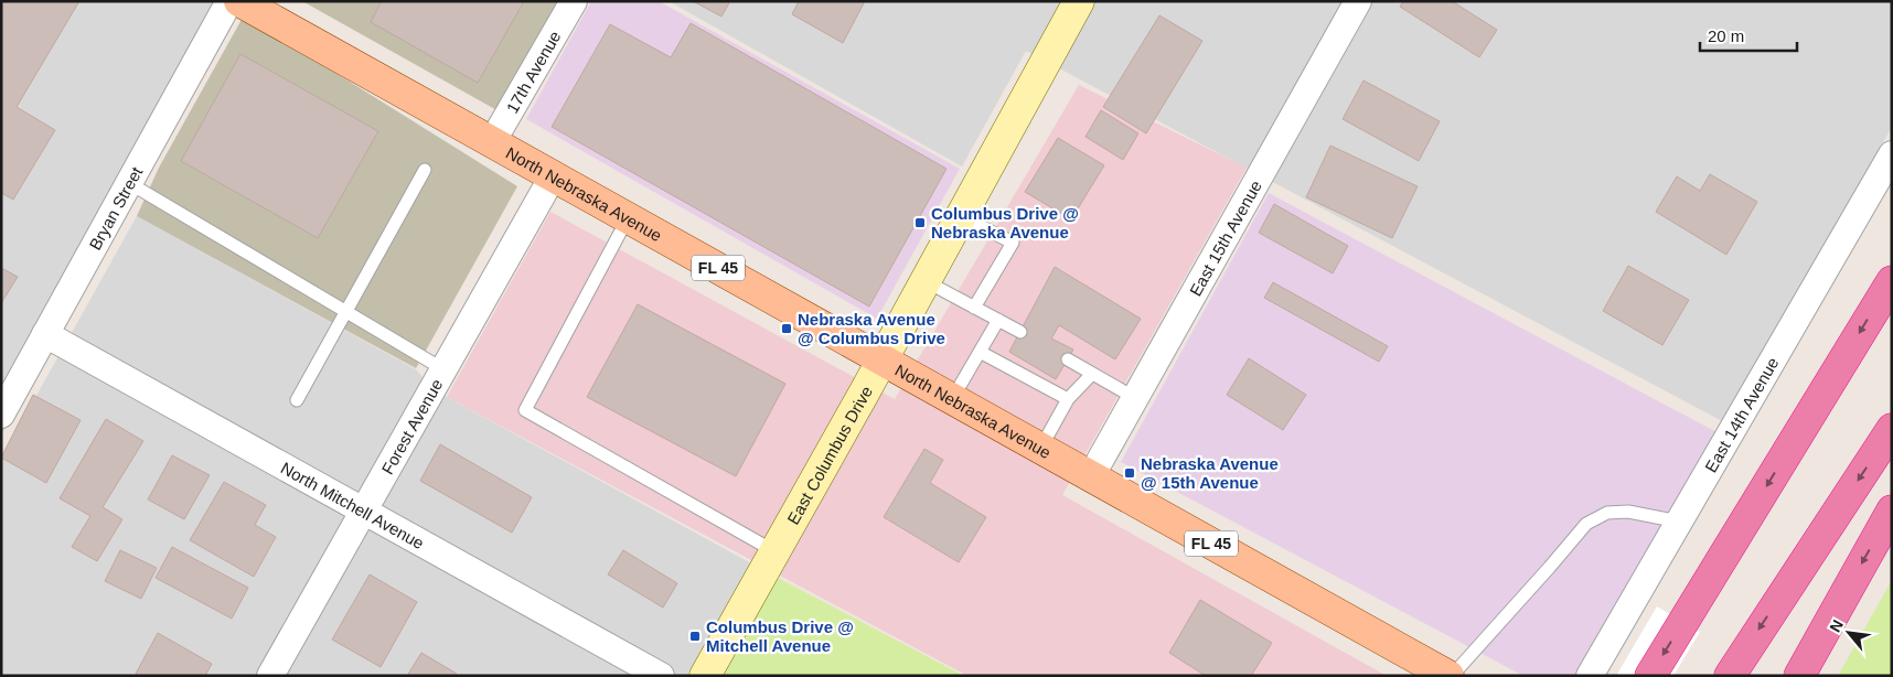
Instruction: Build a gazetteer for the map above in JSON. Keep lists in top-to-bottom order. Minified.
{"streets":{"main road":["North Nebraska Avenue","FL 45","East Columbus Drive"],"street":["17th Avenue","Bryan Street","East 15th Avenue","East 14th Avenue","Forest Avenue","North Mitchell Avenue"]},"crossings":[["17th Avenue","North Nebraska Avenue"],["North Nebraska Avenue","East 15th Avenue"],["North Nebraska Avenue","Forest Avenue"],["North Nebraska Avenue","East Columbus Drive"],["Bryan Street","North Mitchell Avenue"],["Forest Avenue","North Mitchell Avenue"]],"places":{"transit":["Columbus Drive @ Nebraska Avenue","Nebraska Avenue @ Columbus Drive","Nebraska Avenue @ 15th Avenue","Columbus Drive @ Mitchell Avenue"]},"scale_bar":"20 m","north":"top left"}
